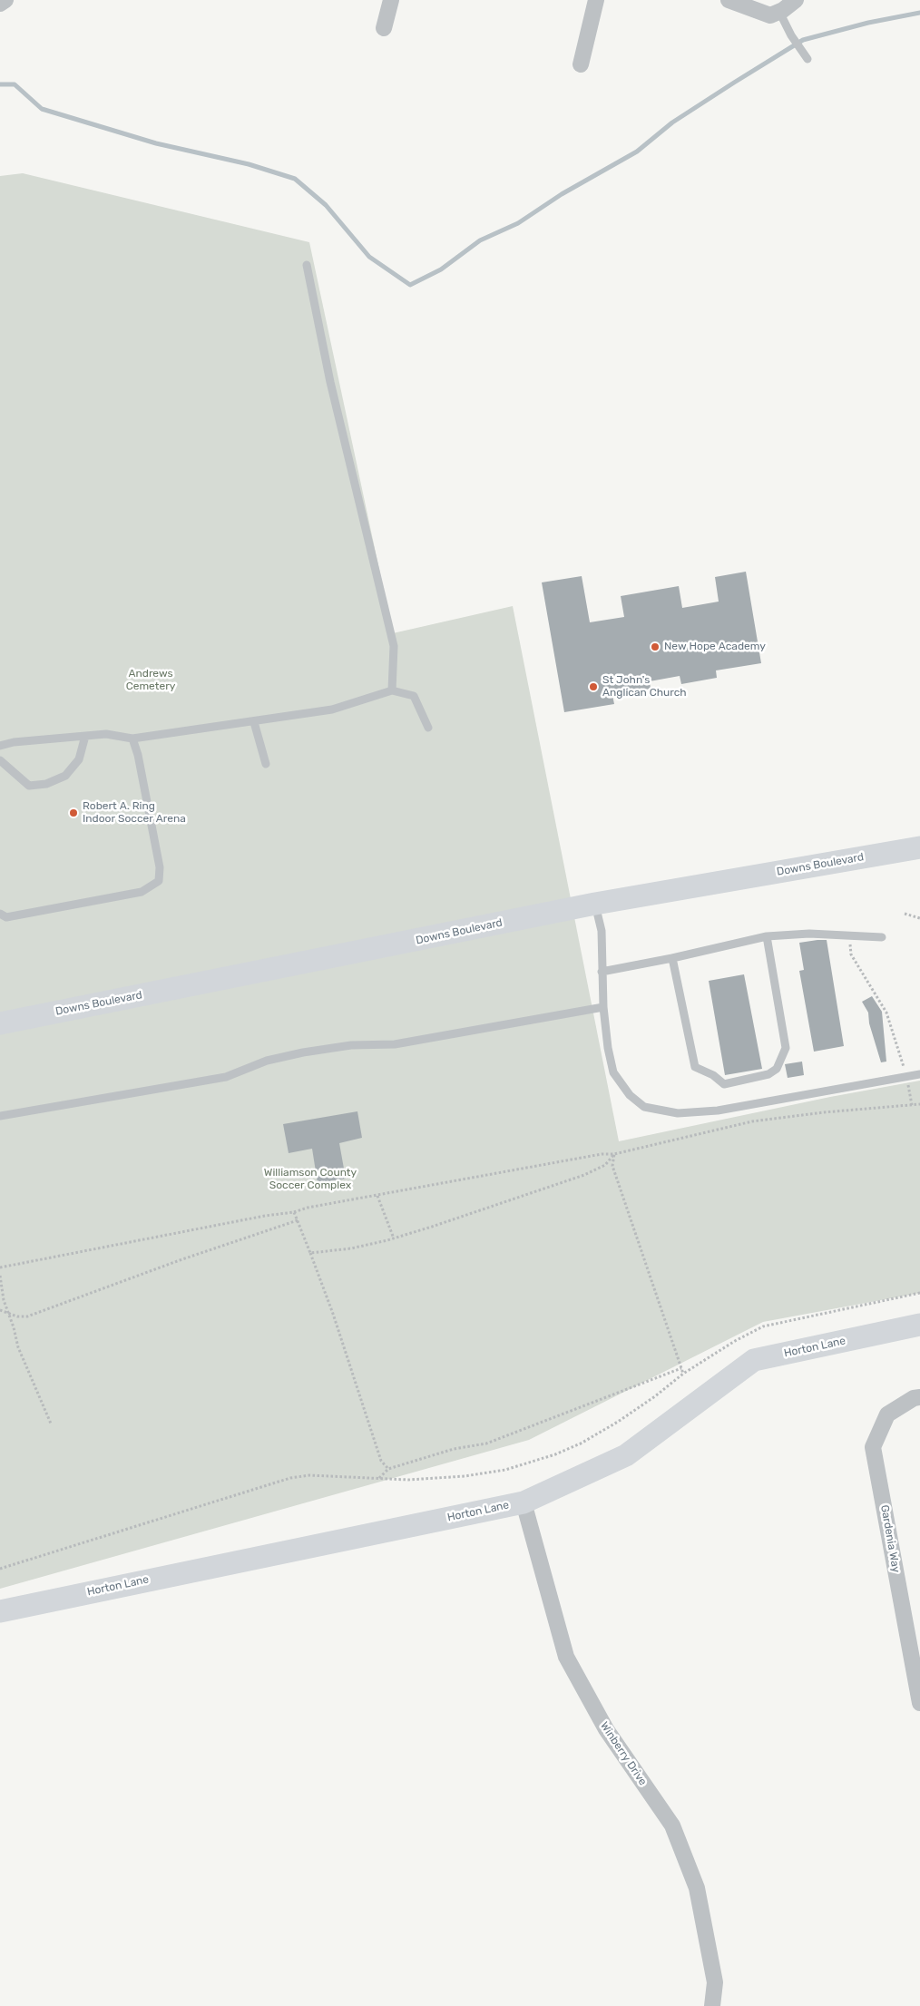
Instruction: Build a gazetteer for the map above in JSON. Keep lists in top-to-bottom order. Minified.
{"streets":{"street":["Downs Boulevard","Horton Lane","Gardenia Way","Winberry Drive"]},"crossings":[["Horton Lane","Winberry Drive"]],"parks":["Andrews Cemetery","Williamson County Soccer Complex"],"places":["New Hope Academy","St John's Anglican Church","Robert A. Ring Indoor Soccer Arena"]}
